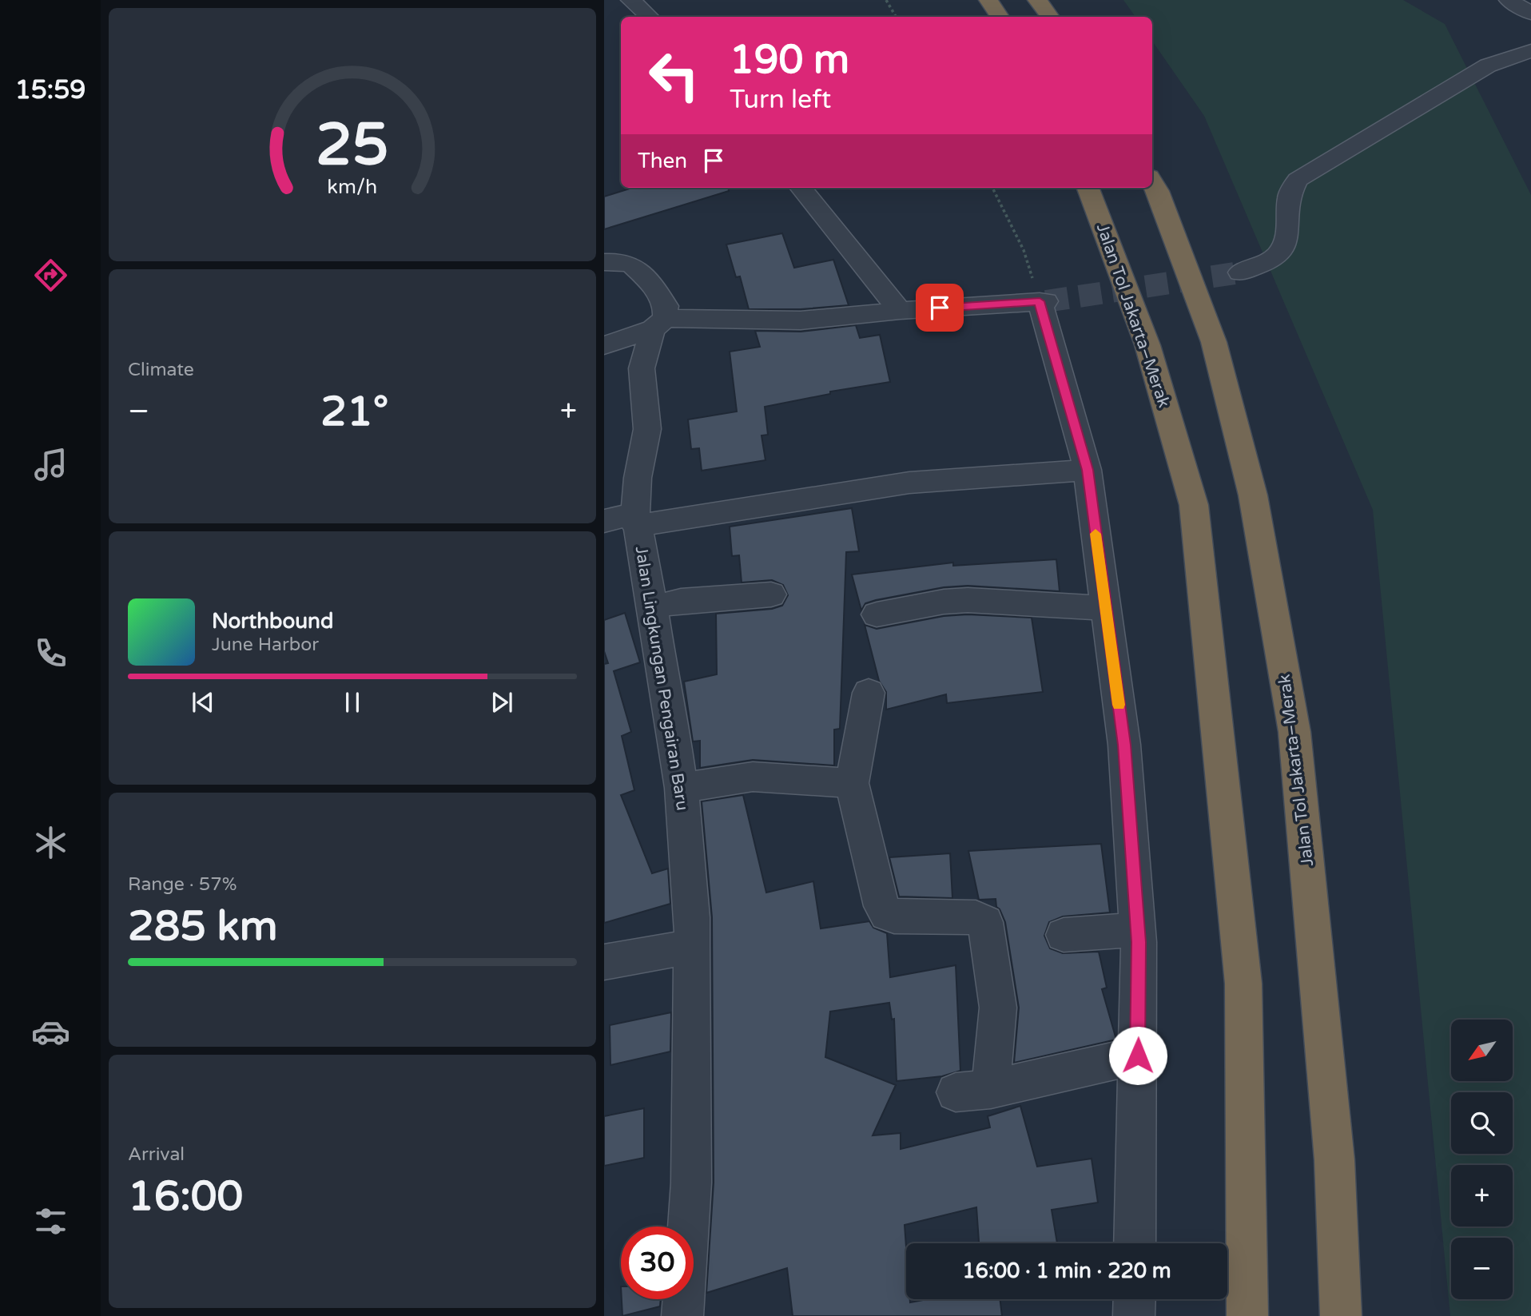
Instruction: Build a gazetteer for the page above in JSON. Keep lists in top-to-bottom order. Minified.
{"streets":{"highway":["Jalan Tol Jakarta–Merak"],"street":["Jalan Lingkungan Pengairan Baru"]},"north":"bottom left","page":{"tabs":"15:59","turn":["190 m","Turn left"],"then":"Then","tile":["Climate",["Range · 57%","285 km"],["Arrival","16:00"]],"heat":["−","21°","+"],"song":["Northbound","June Harbor"],"map_buttons":["+","−"],"limit":"30","trip":"16:00 · 1 min · 220 m","gauge":["25","km/h"]}}
